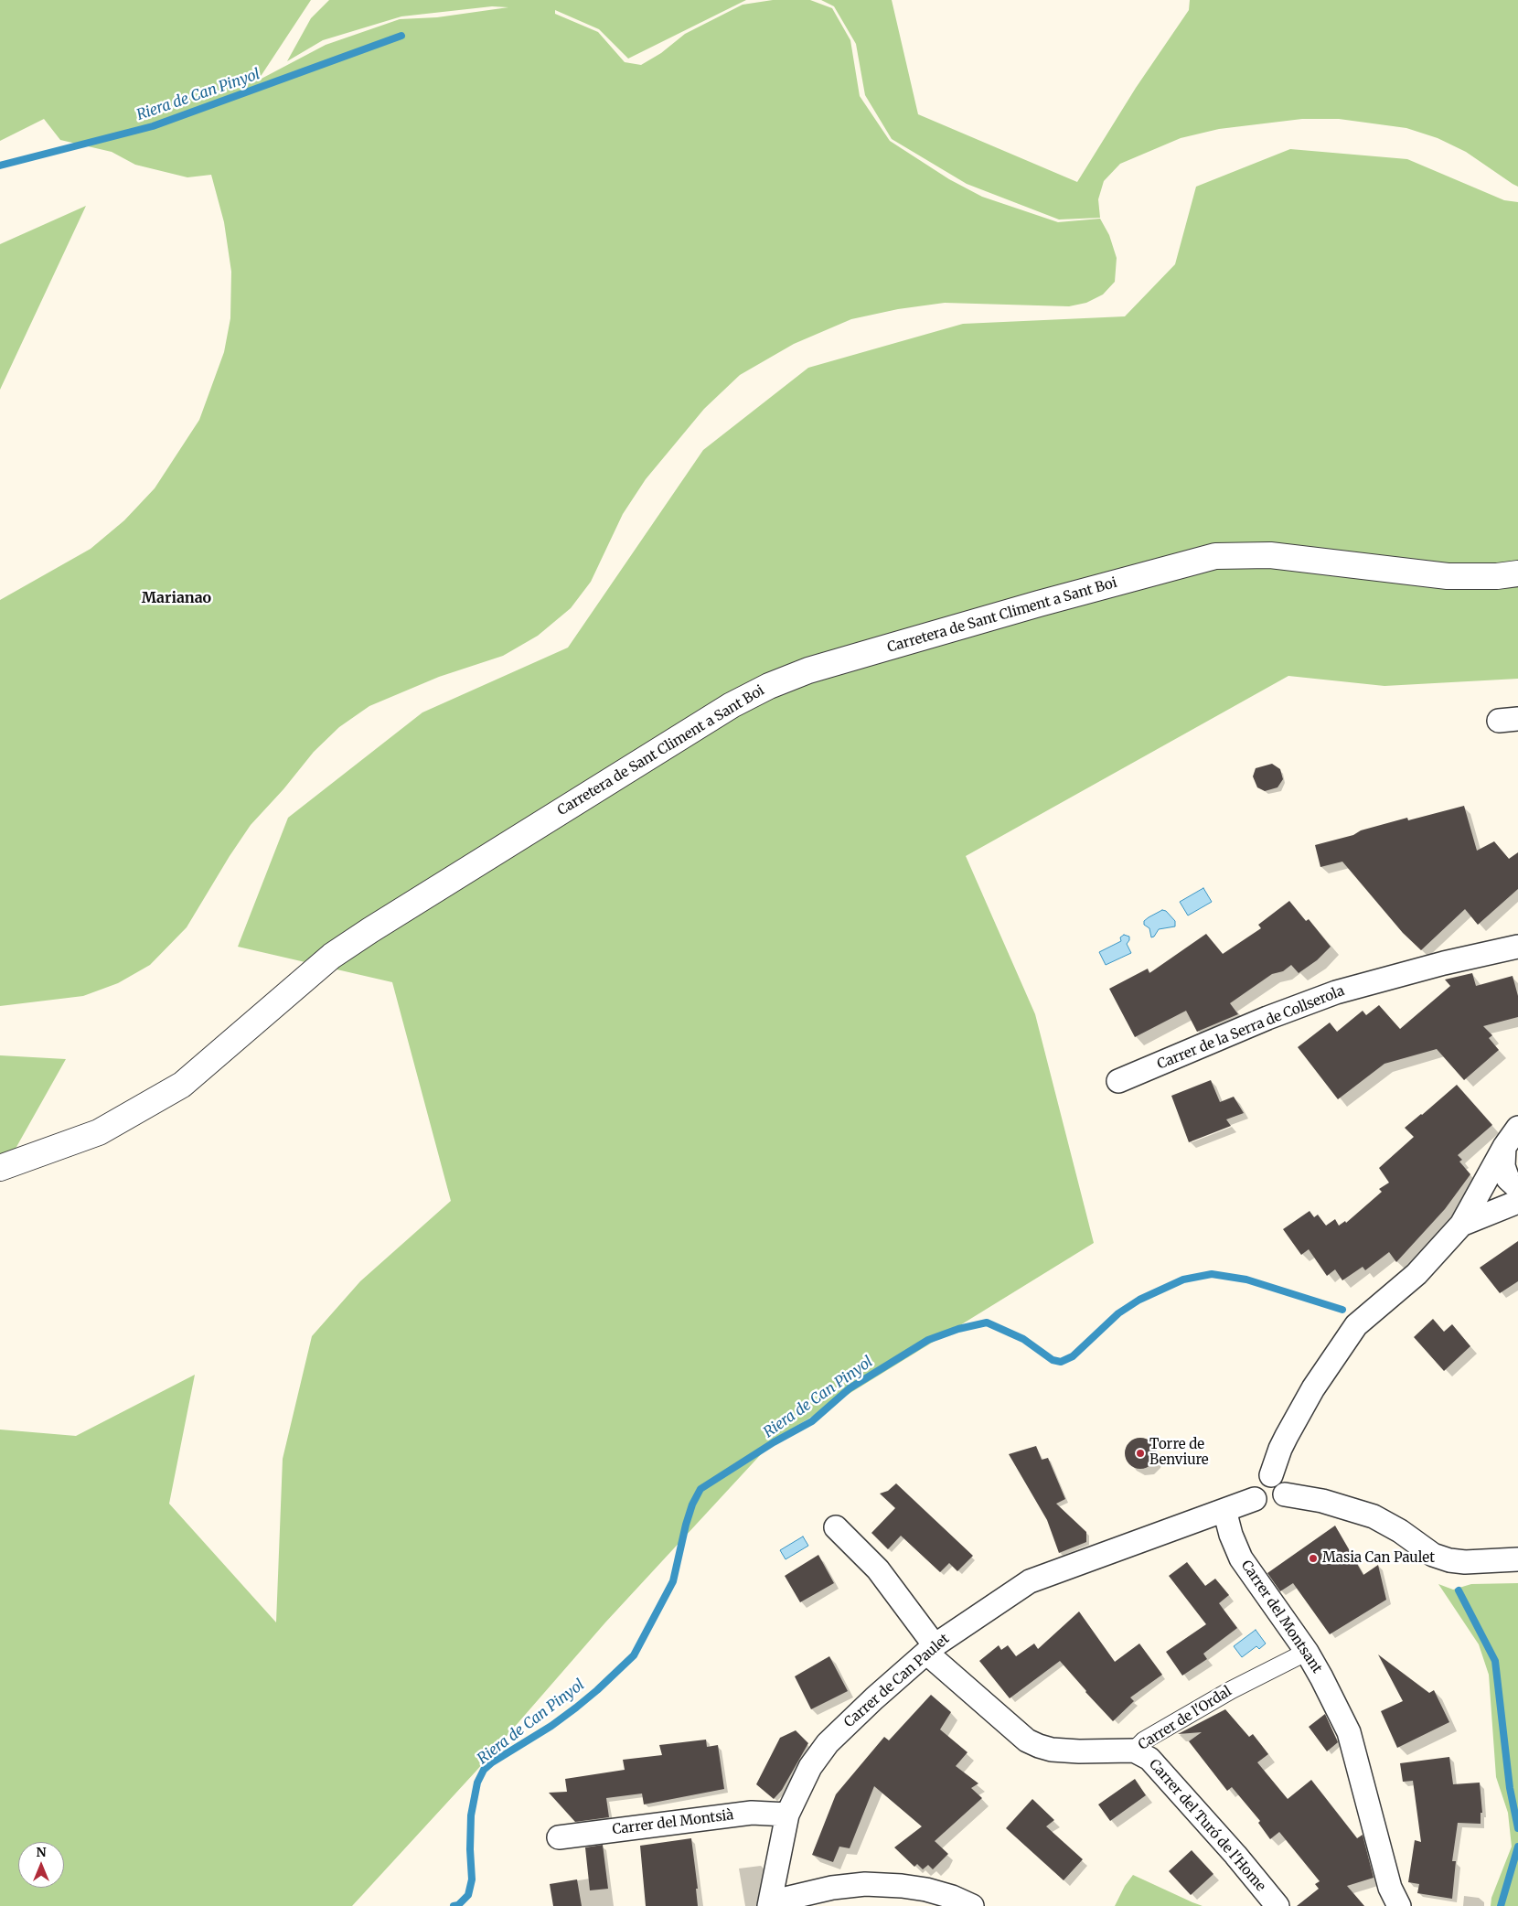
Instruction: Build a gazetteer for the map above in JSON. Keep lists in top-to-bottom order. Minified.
{"streets":{"street":["Carretera de Sant Climent a Sant Boi","Carrer de la Serra de Collserola","Carrer del Montsant","Carrer de Can Paulet","Carrer de l'Ordal","Carrer del Montsià","Carrer del Turó de l'Home"]},"crossings":[["Carrer del Montsant","Carrer de Can Paulet"],["Carrer del Montsant","Carrer de l'Ordal"],["Carrer de Can Paulet","Carrer de l'Ordal"],["Carrer de Can Paulet","Carrer del Montsià"],["Carrer de l'Ordal","Carrer del Turó de l'Home"]],"districts":["Marianao"],"water":["Riera de Can Pinyol"],"places":["Torre de Benviure","Masia Can Paulet"],"north":"top"}
